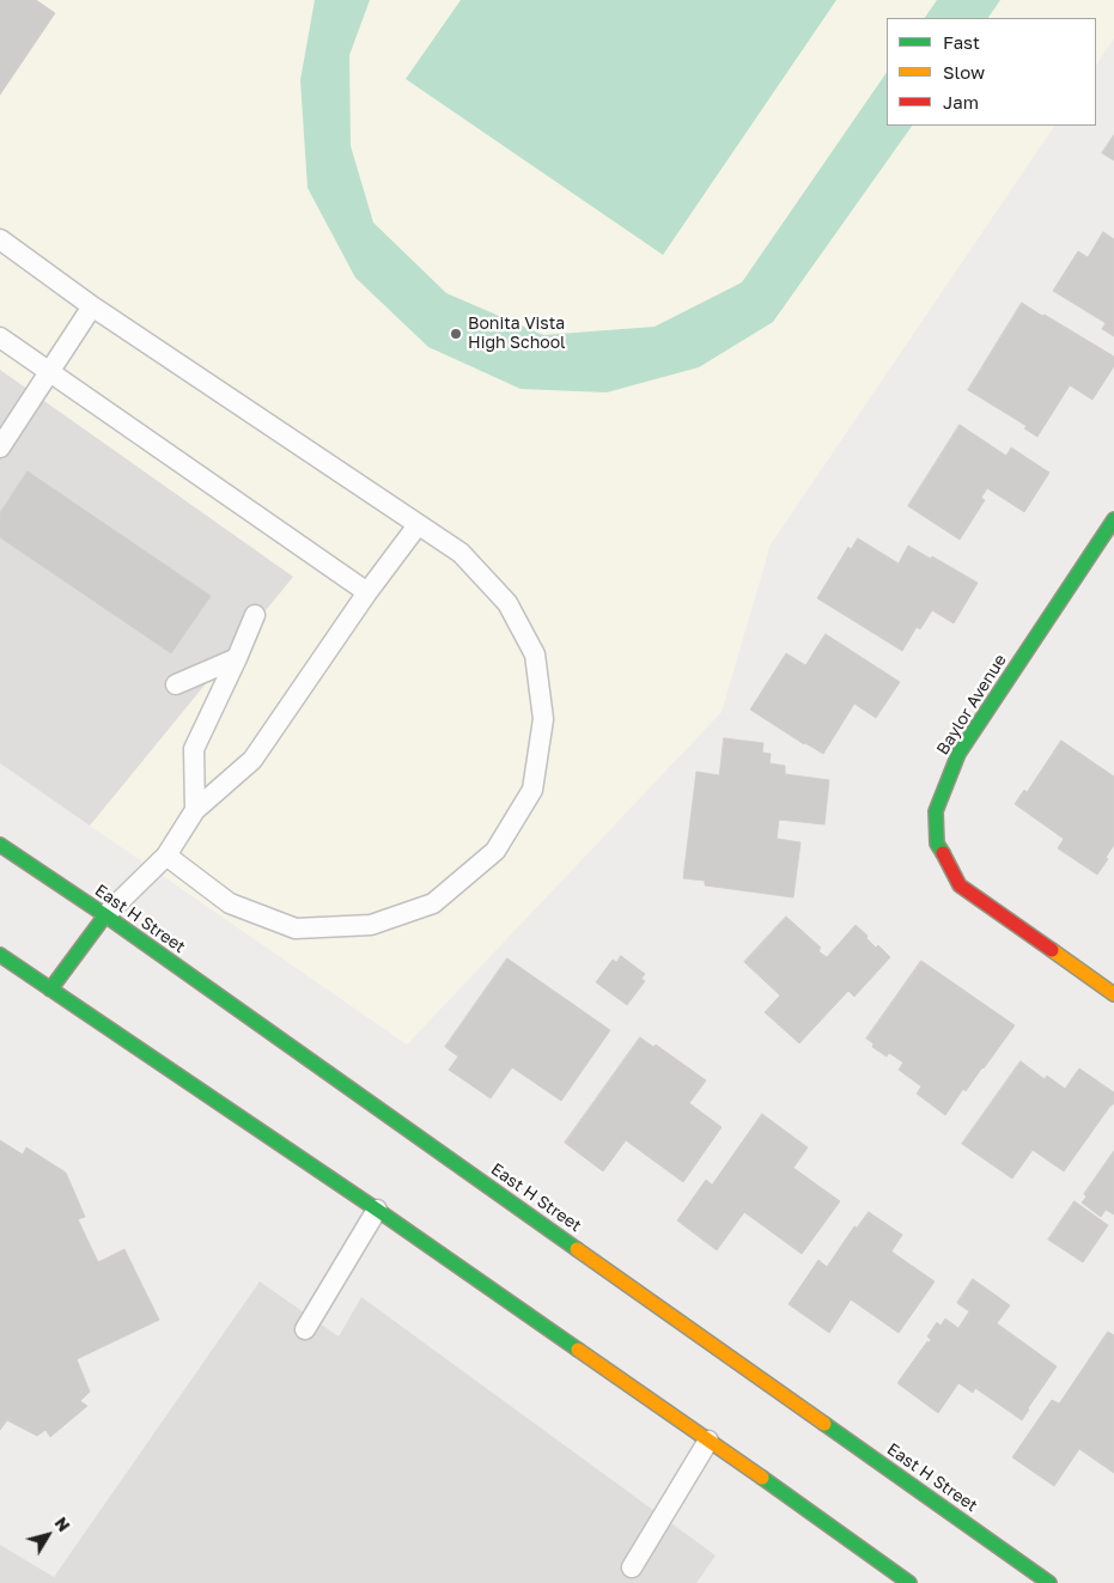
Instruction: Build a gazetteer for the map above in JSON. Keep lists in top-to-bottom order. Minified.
{"streets":{"main road":["Baylor Avenue","East H Street"]},"places":["Bonita Vista High School"],"legend":["Fast","Slow","Jam"],"north":"top right"}
